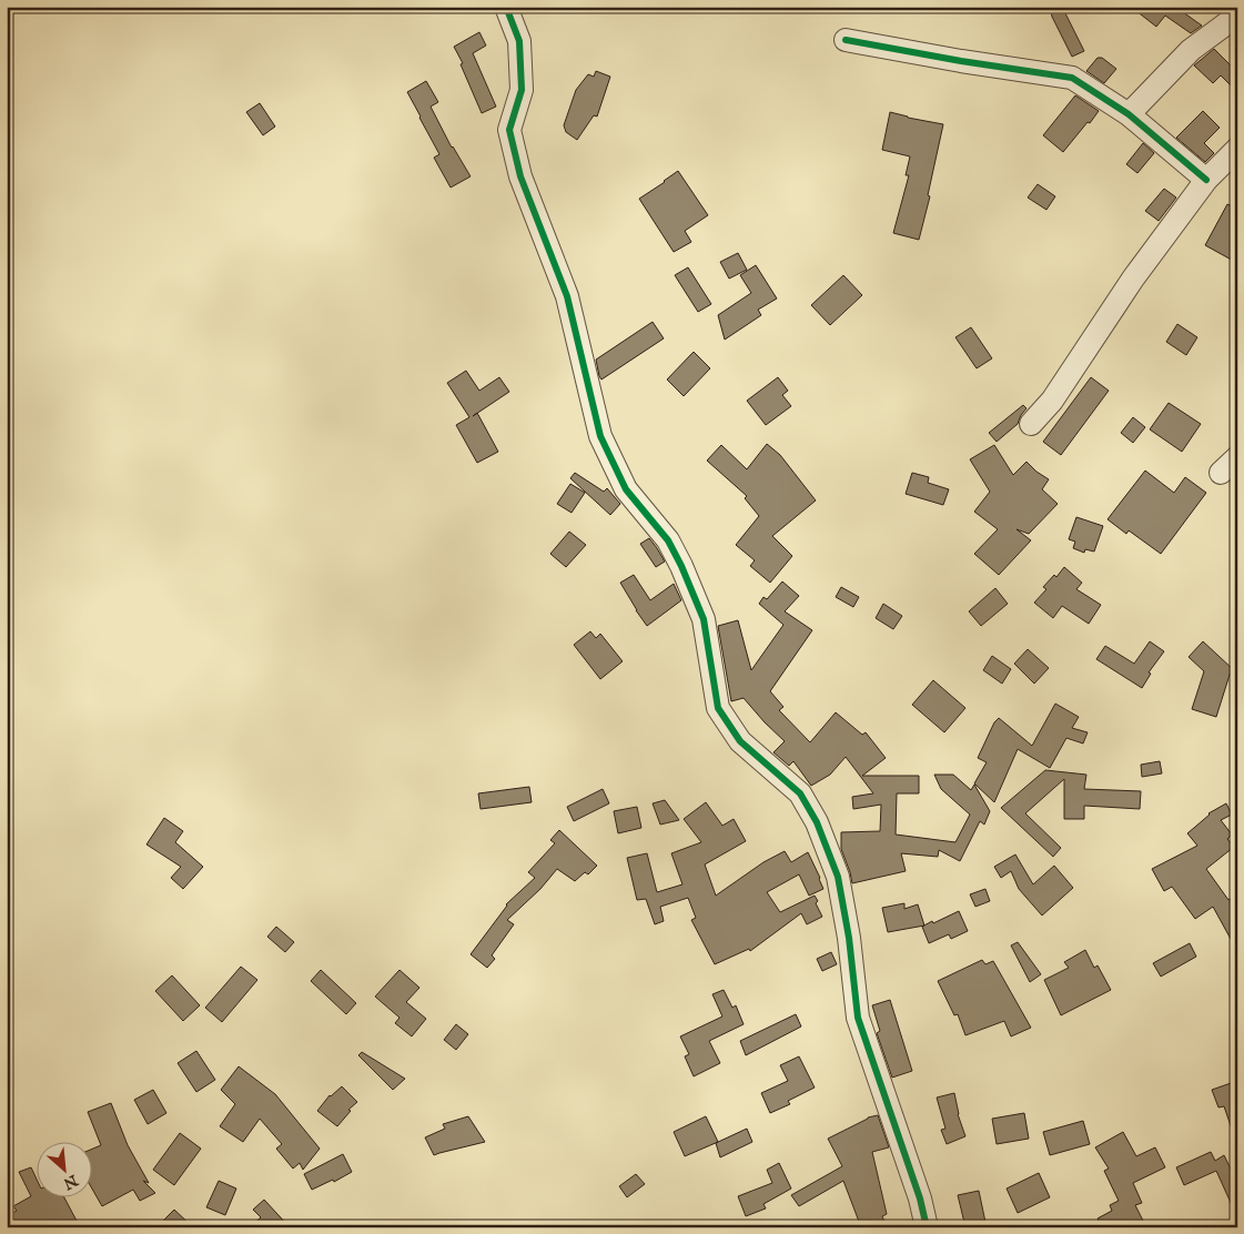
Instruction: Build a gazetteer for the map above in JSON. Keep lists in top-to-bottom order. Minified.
{"north":"bottom right"}
